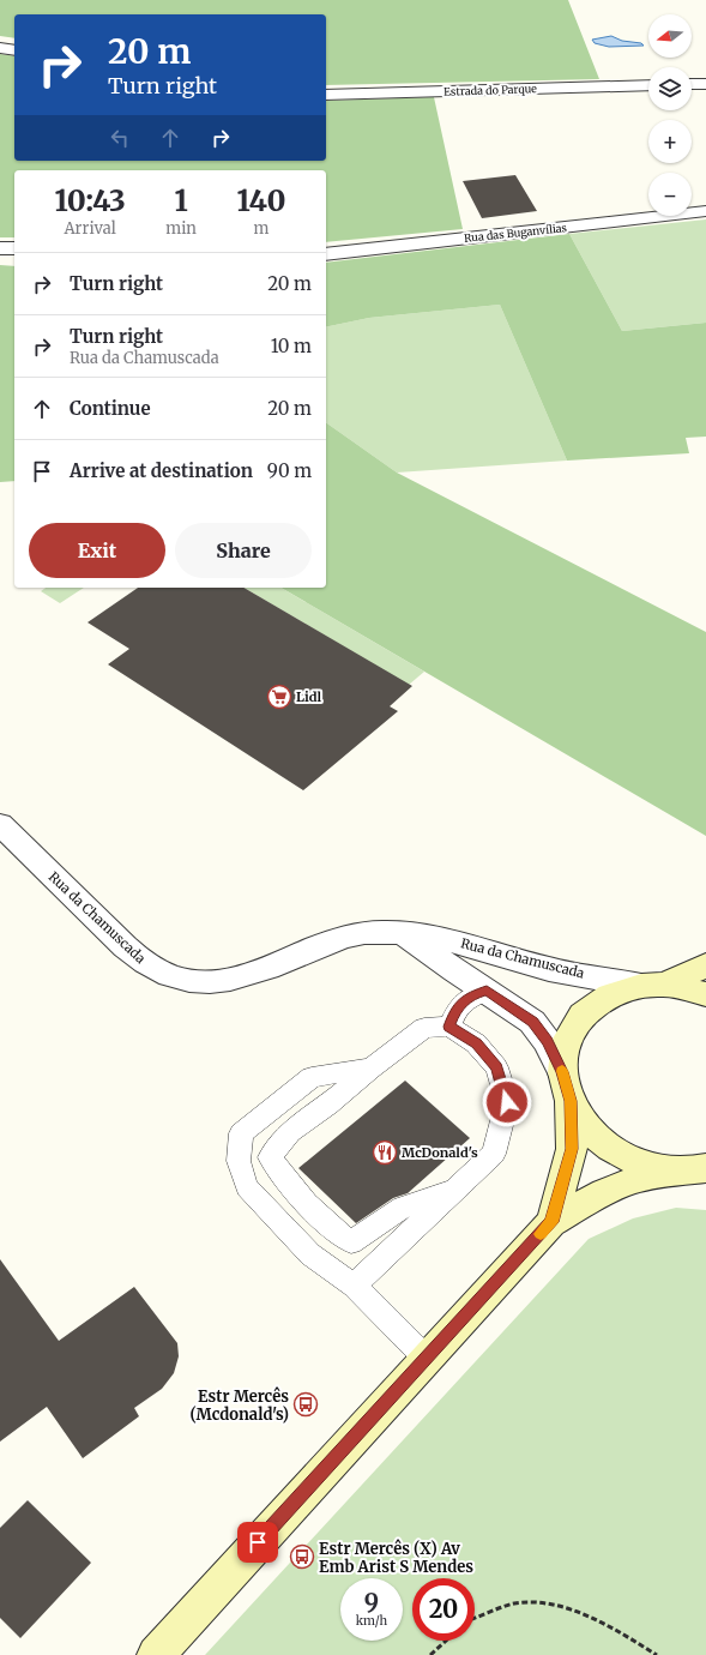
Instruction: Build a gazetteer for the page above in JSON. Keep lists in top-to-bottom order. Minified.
{"streets":{"street":["Estrada do Parque","Rua das Buganvílias","Rua da Chamuscada"]},"places":{"supermarket":["Lidl"],"restaurant":["McDonald's"],"bus stop":["Estr Mercês (Mcdonald's)","Estr Mercês (X) Av Emb Arist S Mendes"]},"north":"left","page":{"map_buttons":["+","−"],"turn":["20 m","Turn right"],"eta":["10:43","Arrival","1","min","140","m"],"list":[{"name":"Turn right","value":"20 m"},{"name":"Turn right","note":"Rua da Chamuscada","value":"10 m"},{"name":"Continue","value":"20 m"},{"name":"Arrive at destination","value":"90 m"}],"buttons":["Exit","Share"],"speed":"9 km/h","limit":"20"}}
